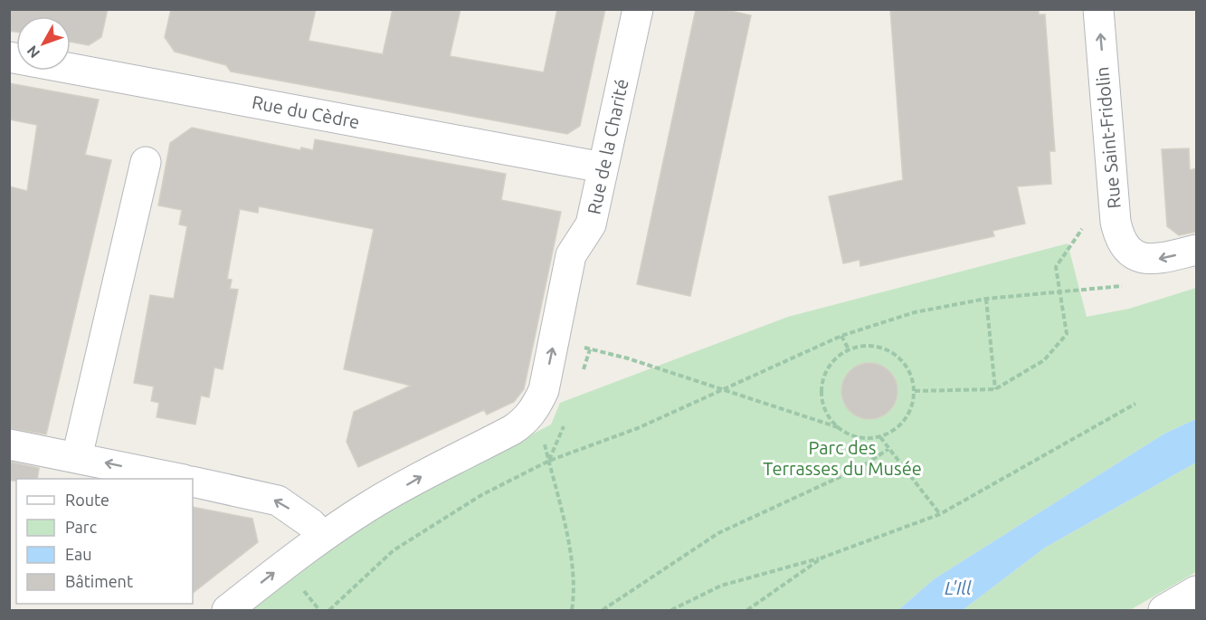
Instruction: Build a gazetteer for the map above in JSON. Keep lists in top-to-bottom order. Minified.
{"streets":{"street":["Rue du Cèdre","Rue Saint-Fridolin","Rue de la Charité"]},"crossings":[["Rue du Cèdre","Rue de la Charité"]],"one_way":["Rue Saint-Fridolin"],"water":["L'Ill"],"parks":["Parc des Terrasses du Musée"],"legend":["Route","Parc","Eau","Bâtiment"],"north":"bottom left"}
